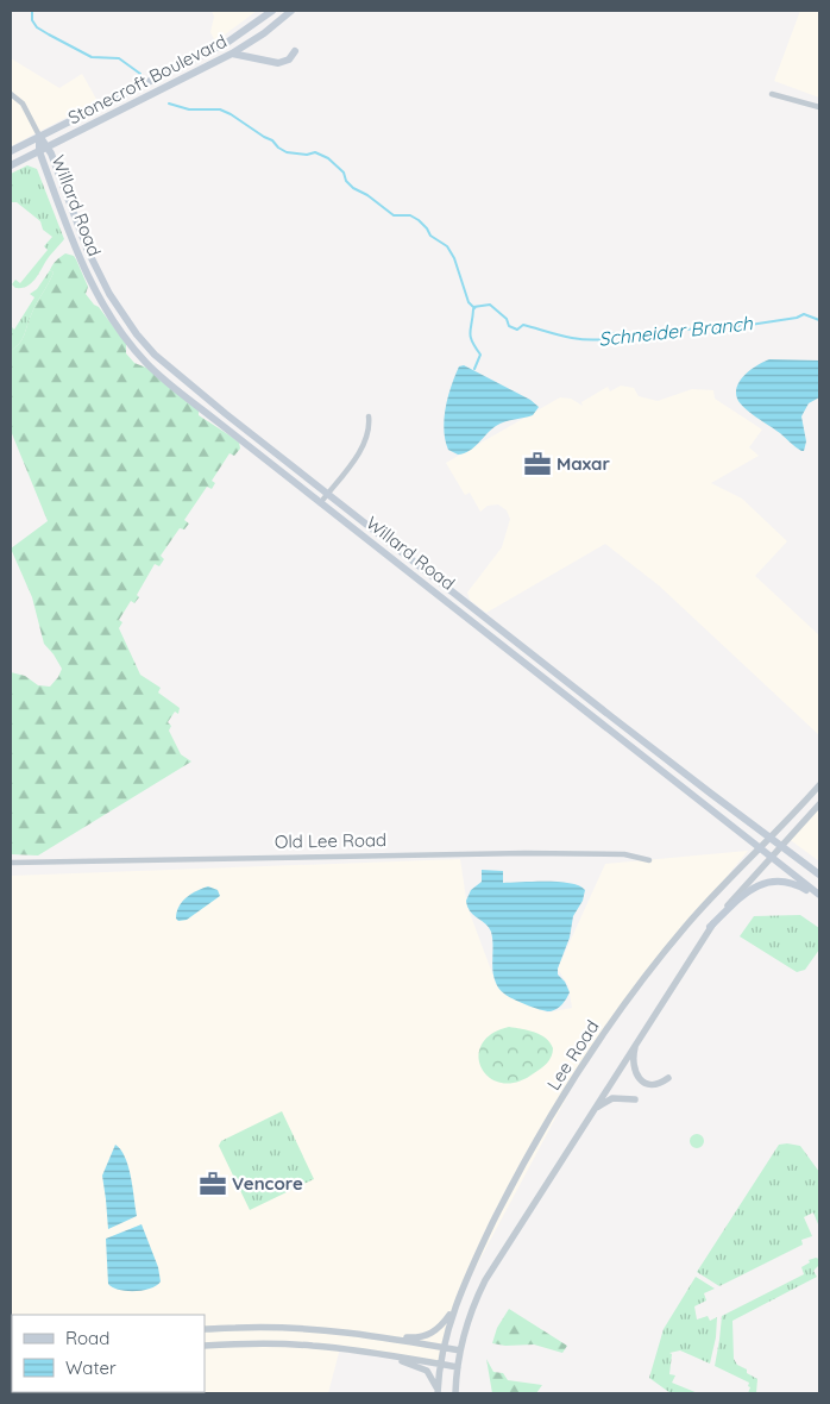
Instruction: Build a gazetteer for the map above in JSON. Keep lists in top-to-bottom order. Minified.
{"streets":{"main road":["Stonecroft Boulevard","Willard Road"],"street":["Old Lee Road","Lee Road"]},"crossings":[["Stonecroft Boulevard","Willard Road"],["Willard Road","Lee Road"]],"water":["Schneider Branch"],"places":{"office":["Maxar","Vencore"]},"legend":["Road","Water"]}
